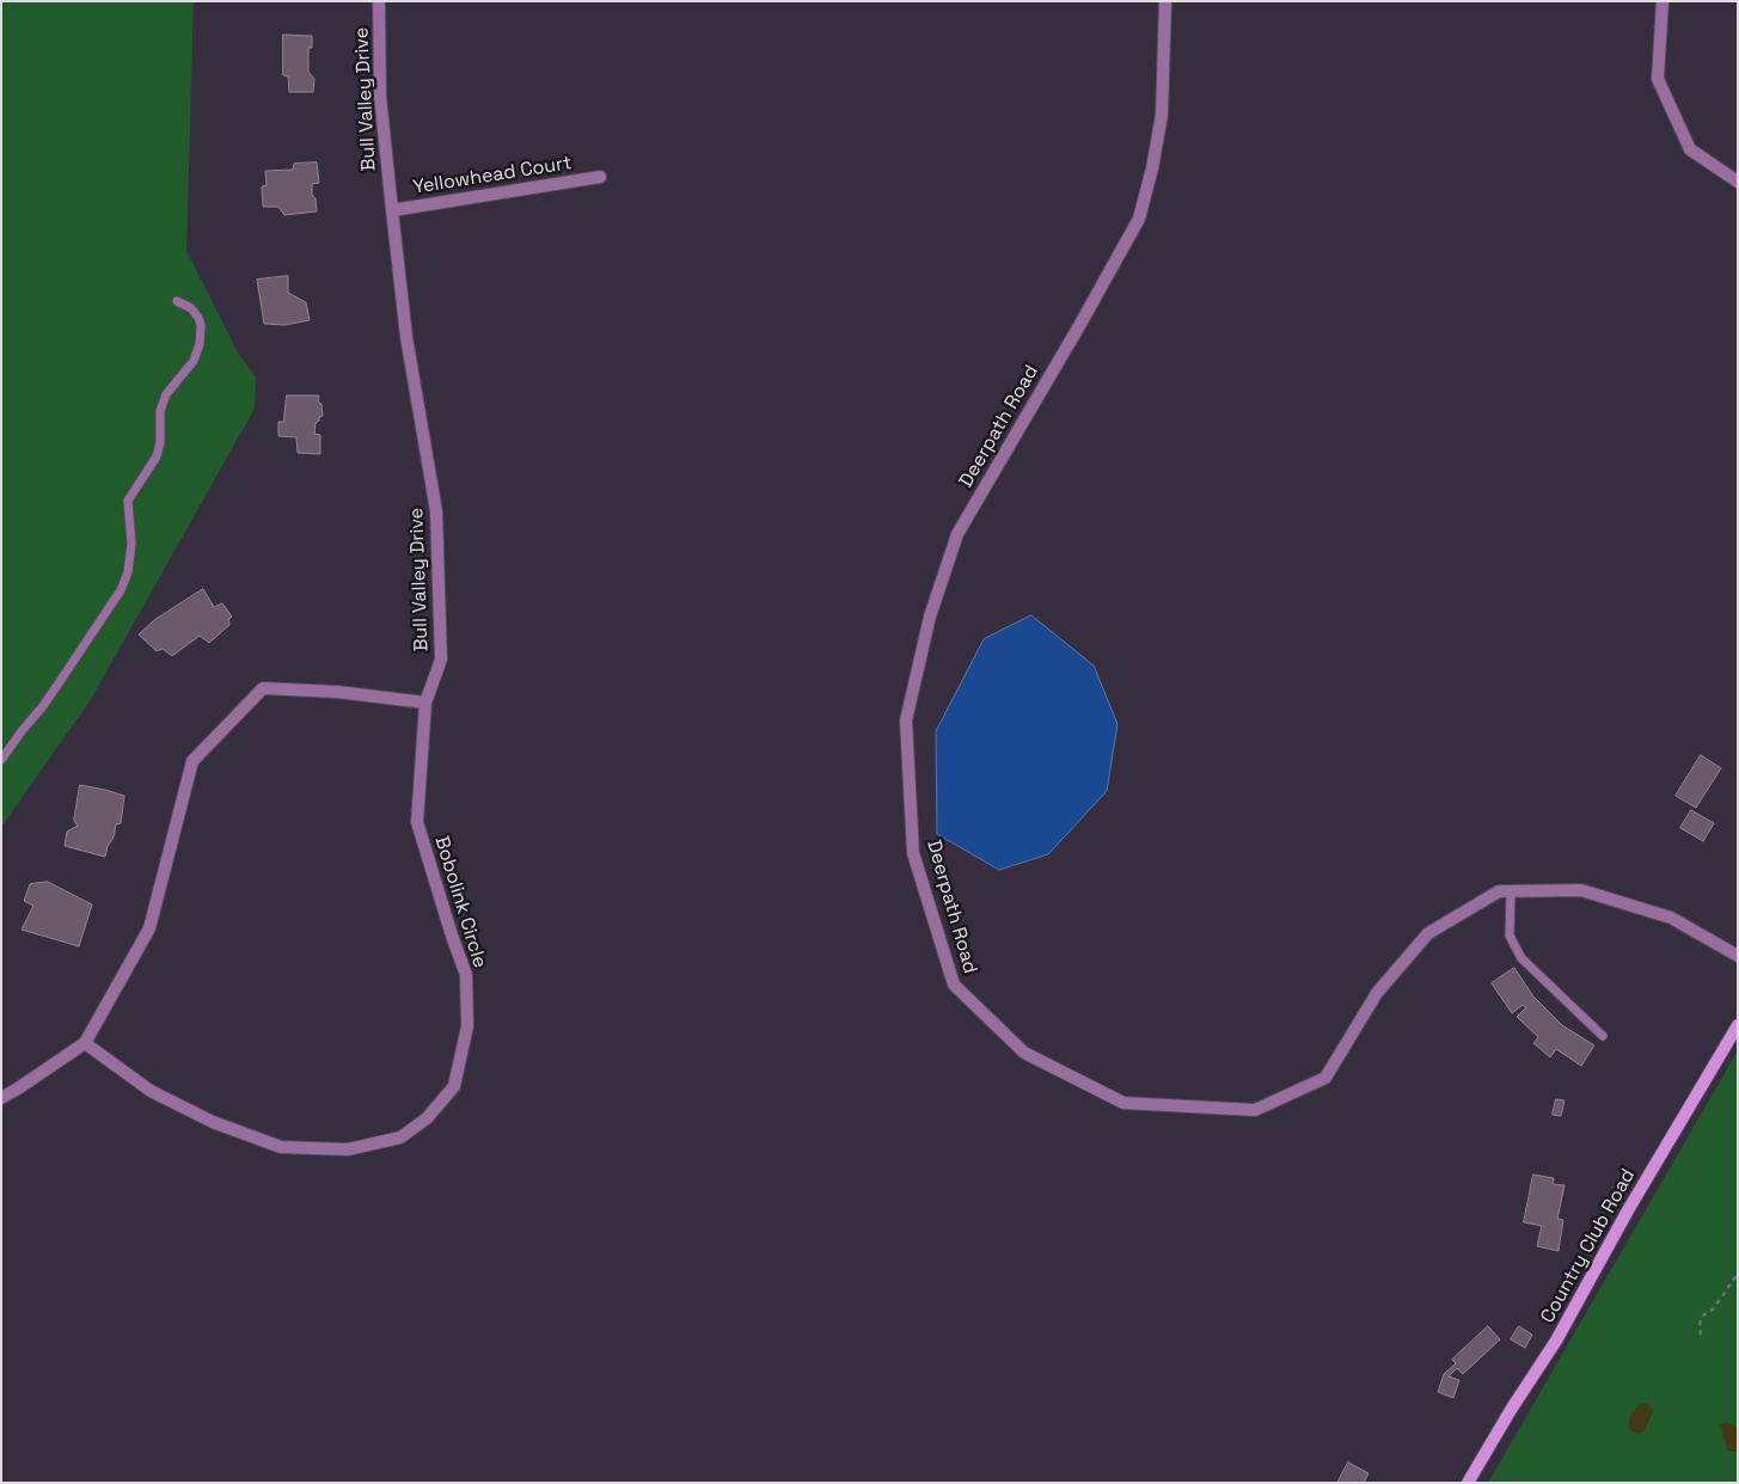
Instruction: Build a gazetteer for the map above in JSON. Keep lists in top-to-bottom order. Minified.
{"streets":{"street":["Bull Valley Drive","Yellowhead Court","Deerpath Road","Bobolink Circle","Country Club Road"]},"crossings":[["Bull Valley Drive","Yellowhead Court"],["Bull Valley Drive","Bobolink Circle"]]}
